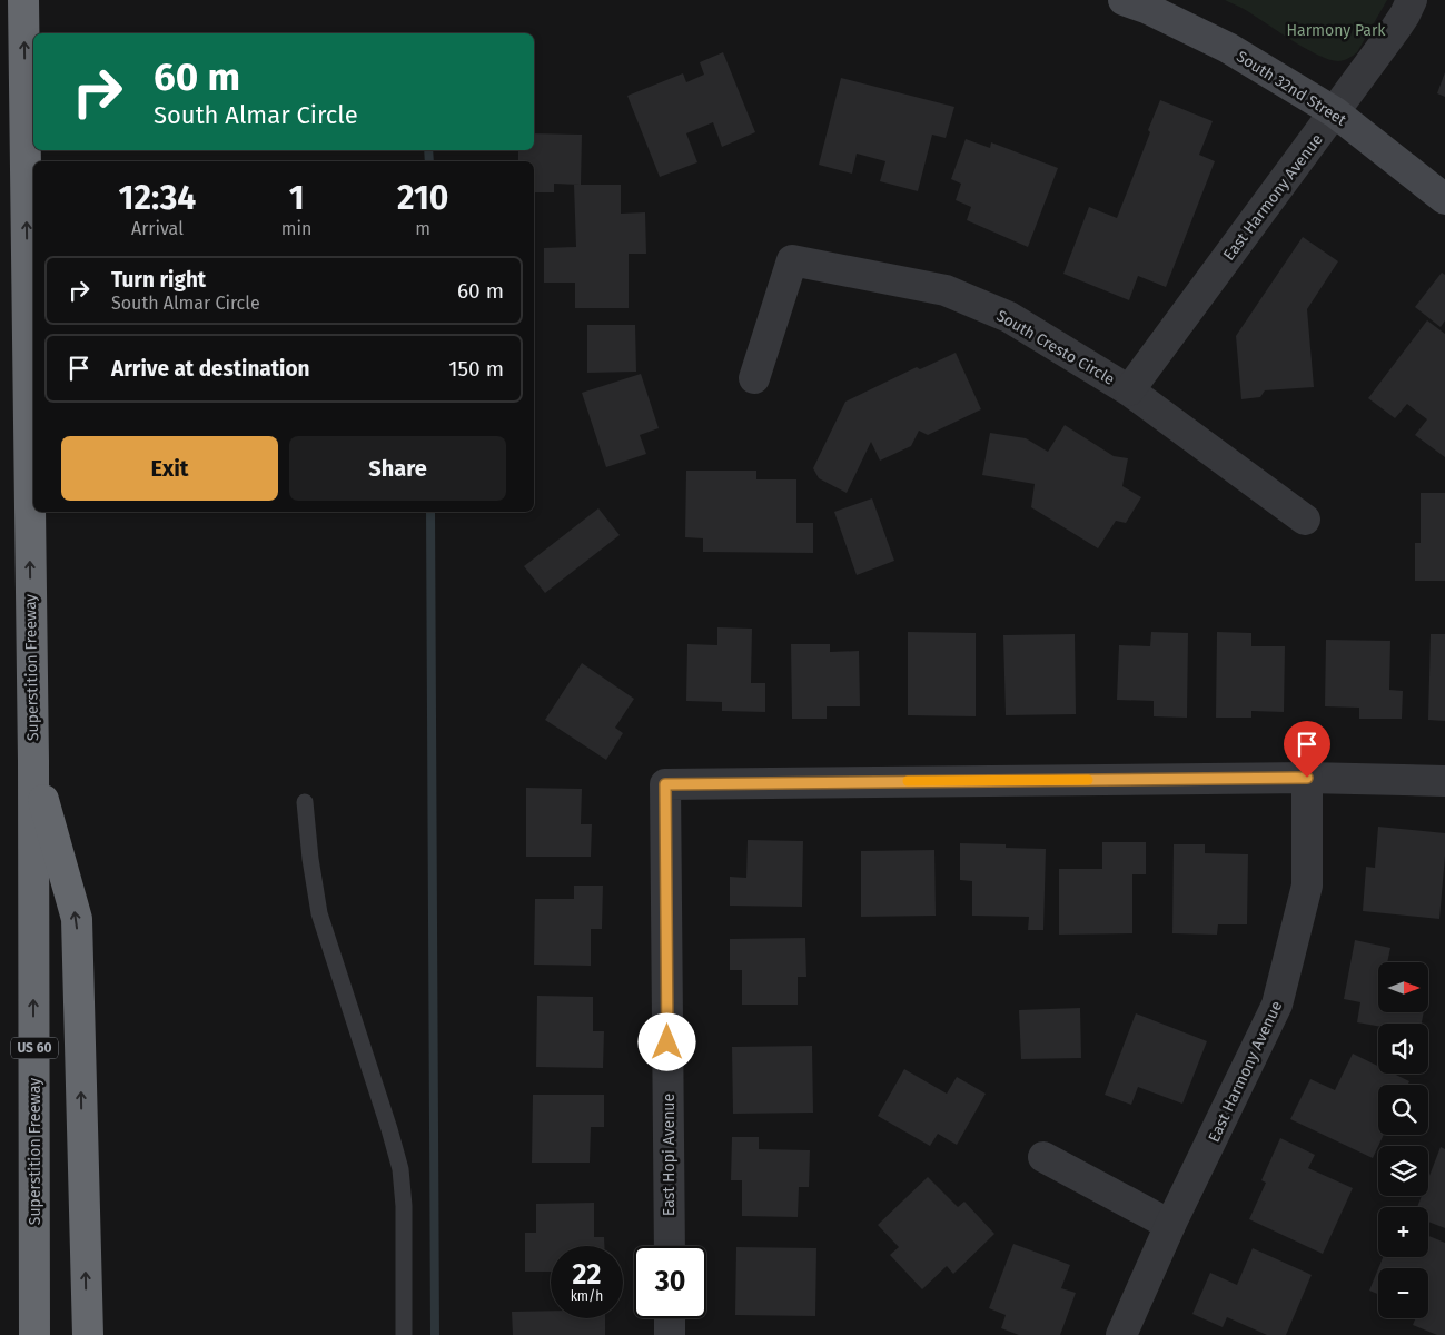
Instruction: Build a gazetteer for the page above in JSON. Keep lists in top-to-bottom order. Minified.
{"streets":{"highway":["Superstition Freeway","US 60"],"street":["South 32nd Street","East Harmony Avenue","South Cresto Circle","East Hopi Avenue"]},"crossings":[["South 32nd Street","East Harmony Avenue"],["East Harmony Avenue","South Cresto Circle"],["East Harmony Avenue","East Hopi Avenue"]],"parks":["Harmony Park"],"north":"right","page":{"turn":["60 m","South Almar Circle"],"eta":["12:34","Arrival","1","min","210","m"],"list":[{"name":"Turn right","note":"South Almar Circle","value":"60 m"},{"name":"Arrive at destination","value":"150 m"}],"buttons":["Exit","Share"],"map_buttons":["+","−"],"speed":"22 km/h","limit":"30"}}
